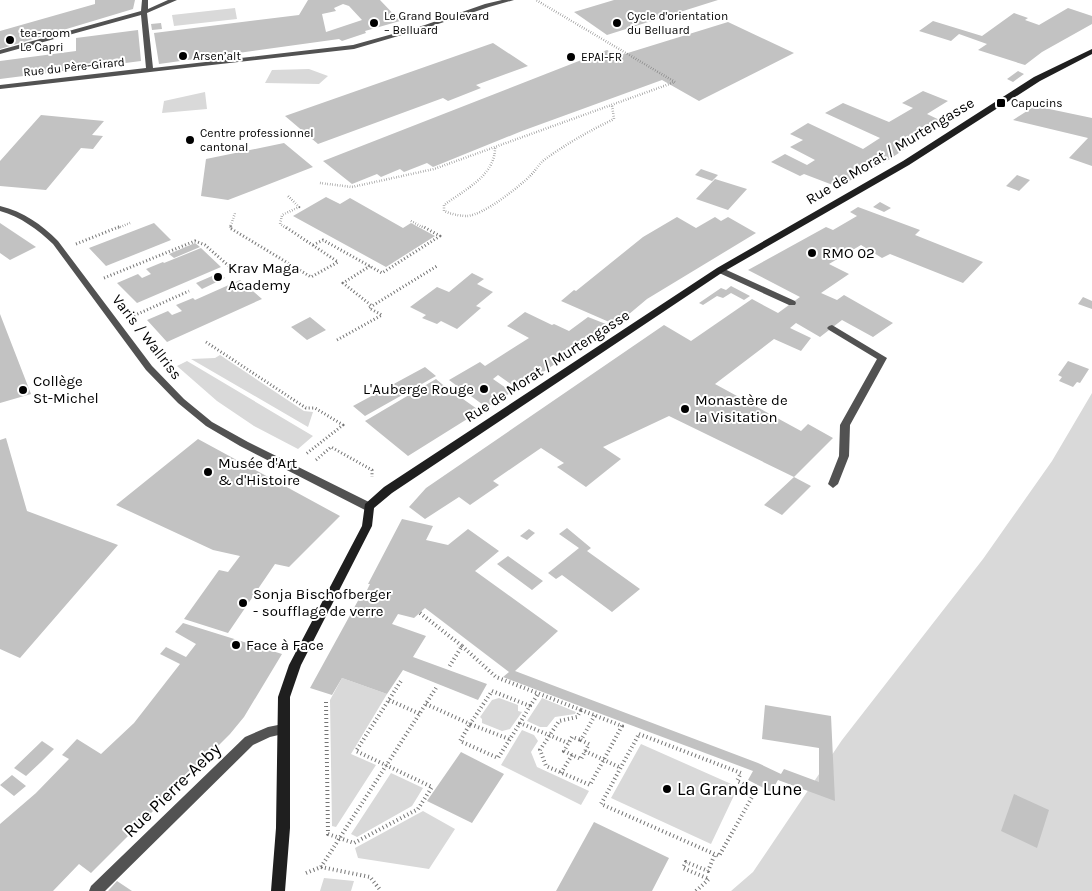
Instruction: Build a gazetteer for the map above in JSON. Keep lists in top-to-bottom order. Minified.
{"streets":{"main road":["Rue de Morat / Murtengasse"],"street":["Rue du Père-Girard","Varis / Wallriss","Rue Pierre-Aeby"]},"crossings":[["Rue de Morat / Murtengasse","Varis / Wallriss"]],"places":{"other":["Le Grand Boulevard – Belluard","Cycle d'orientation du Belluard","tea-room Le Capri","Arsen’alt","EPAI-FR","Centre professionnel cantonal","RMO 02","Krav Maga Academy","L'Auberge Rouge","Collège St-Michel","Monastère de la Visitation","Musée d'Art & d'Histoire","Sonja Bischofberger - soufflage de verre","Face à Face","La Grande Lune"],"transit":["Capucins"]}}
